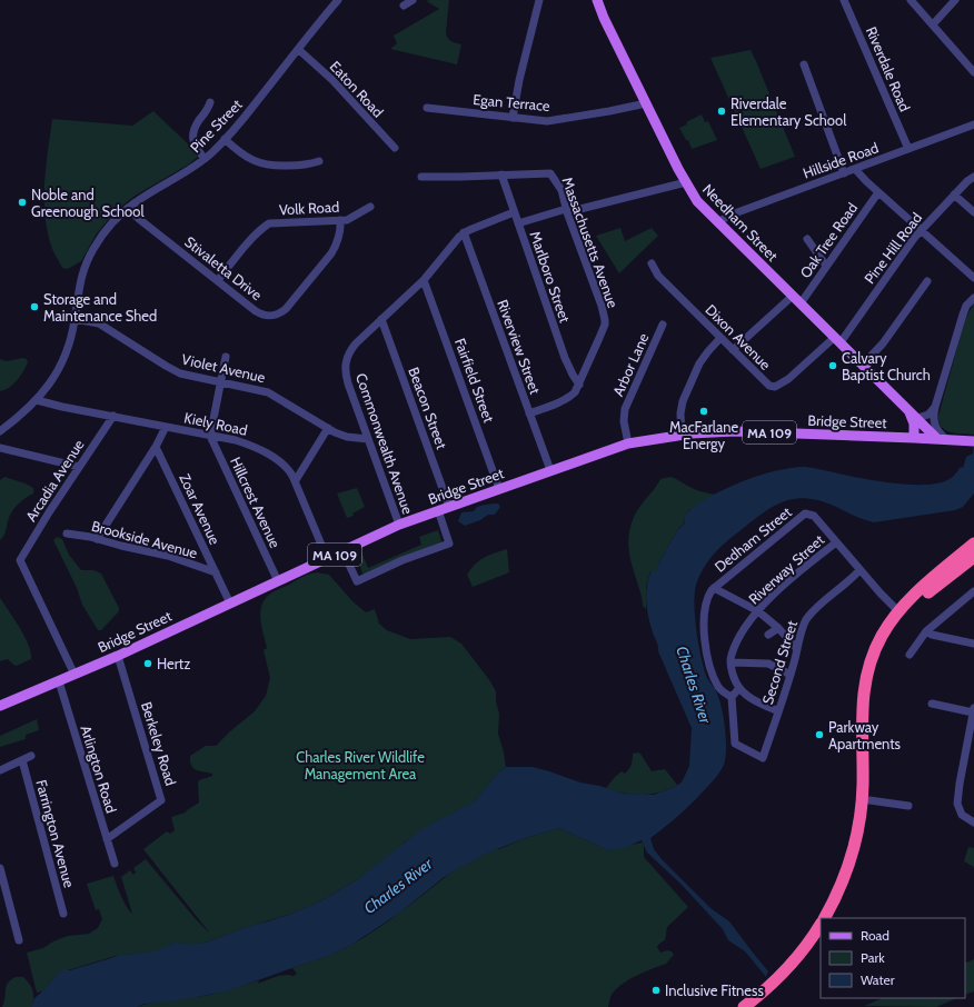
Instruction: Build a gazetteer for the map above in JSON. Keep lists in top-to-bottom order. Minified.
{"streets":{"main road":["Needham Street","Bridge Street","MA 109"],"street":["Riverdale Road","Eaton Road","Egan Terrace","Pine Street","Hillside Road","Volk Road","Oak Tree Road","Massachusetts Avenue","Pine Hill Road","Stivaletta Drive","Marlboro Street","Dixon Avenue","Riverview Street","Arbor Lane","Violet Avenue","Fairfield Street","Beacon Street","Kiely Road","Commonwealth Avenue","Arcadia Avenue","Hillcrest Avenue","Zoar Avenue","Brookside Avenue","Dedham Street","Riverway Street","Second Street","Berkeley Road","Arlington Road","Farrington Avenue"]},"crossings":[["Riverdale Road","Hillside Road"],["Eaton Road","Pine Street"],["Egan Terrace","Needham Street"],["Pine Street","Stivaletta Drive"],["Pine Street","Violet Avenue"],["Pine Street","Kiely Road"],["Hillside Road","Needham Street"],["Volk Road","Stivaletta Drive"],["Needham Street","Oak Tree Road"],["Needham Street","Pine Hill Road"],["Needham Street","Dixon Avenue"],["Needham Street","Bridge Street"],["Oak Tree Road","Dixon Avenue"],["Massachusetts Avenue","Marlboro Street"],["Massachusetts Avenue","Riverview Street"],["Pine Hill Road","Dixon Avenue"],["Marlboro Street","Commonwealth Avenue"],["Riverview Street","Bridge Street"],["Riverview Street","Commonwealth Avenue"],["Arbor Lane","Bridge Street"],["Violet Avenue","Commonwealth Avenue"],["Fairfield Street","Bridge Street"],["Fairfield Street","Commonwealth Avenue"],["Beacon Street","Bridge Street"],["Beacon Street","Commonwealth Avenue"],["Bridge Street","Kiely Road"],["Bridge Street","Commonwealth Avenue"],["Bridge Street","Arcadia Avenue"],["Bridge Street","Hillcrest Avenue"],["Bridge Street","Zoar Avenue"],["Bridge Street","Berkeley Road"],["Bridge Street","Arlington Road"],["Kiely Road","Arcadia Avenue"],["Kiely Road","Hillcrest Avenue"],["Zoar Avenue","Brookside Avenue"],["Dedham Street","Riverway Street"],["Dedham Street","Second Street"],["Berkeley Road","Arlington Road"]],"water":["Charles River"],"parks":["Charles River Wildlife Management Area"],"places":["Riverdale Elementary School","Noble and Greenough School","Storage and Maintenance Shed","Calvary Baptist Church","MacFarlane Energy","Hertz","Parkway Apartments","Inclusive Fitness"],"legend":["Road","Park","Water"]}
